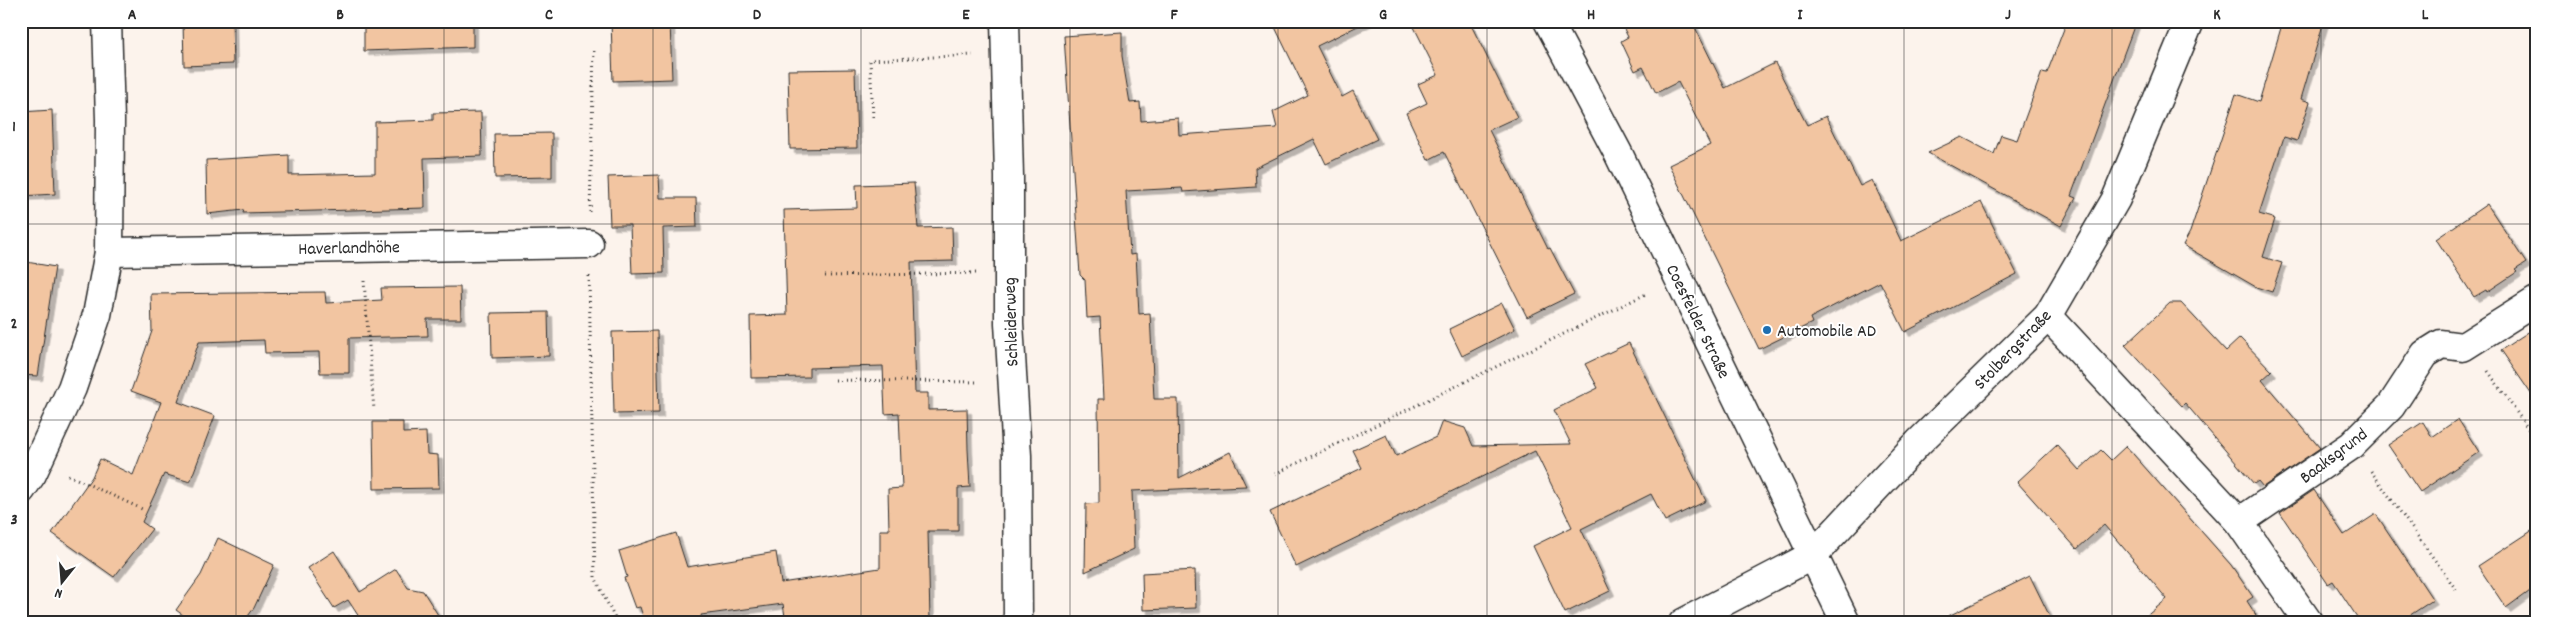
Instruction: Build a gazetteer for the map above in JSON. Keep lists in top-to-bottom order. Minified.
{"streets":{"street":["Haverlandhöhe","Coesfelder Straße","Schleiderweg","Stolbergstraße","Baaksgrund"]},"crossings":[["Coesfelder Straße","Stolbergstraße"]],"places":["Automobile AD"],"north":"bottom","grid":{"columns":["A","B","C","D","E","F","G","H","I","J","K","L"],"rows":["1","2","3"]}}
